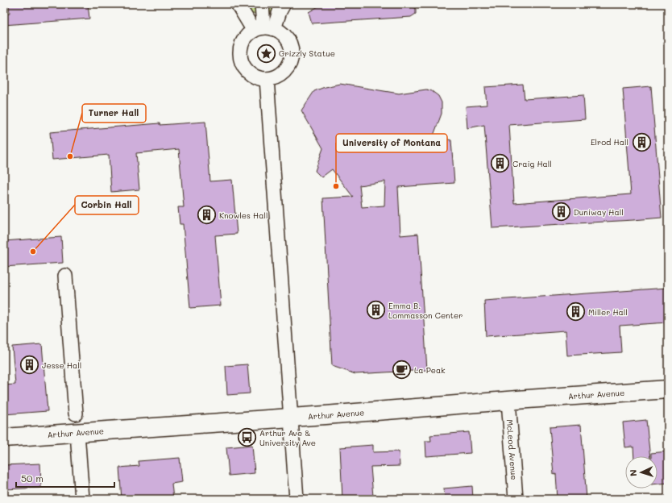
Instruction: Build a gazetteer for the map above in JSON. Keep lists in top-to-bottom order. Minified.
{"streets":{"street":["Arthur Avenue","McLeod Avenue"]},"crossings":[["Arthur Avenue","McLeod Avenue"]],"places":{"place":["Grizzly Statue"],"building":["Elrod Hall","Craig Hall","Duniway Hall","Knowles Hall","Emma B. Lommasson Center","Miller Hall","Jesse Hall"],"other":["Turner Hall","University of Montana","Corbin Hall"],"cafe":["La Peak"],"bus stop":["Arthur Ave & University Ave"]},"scale_bar":"50 m","north":"left"}
